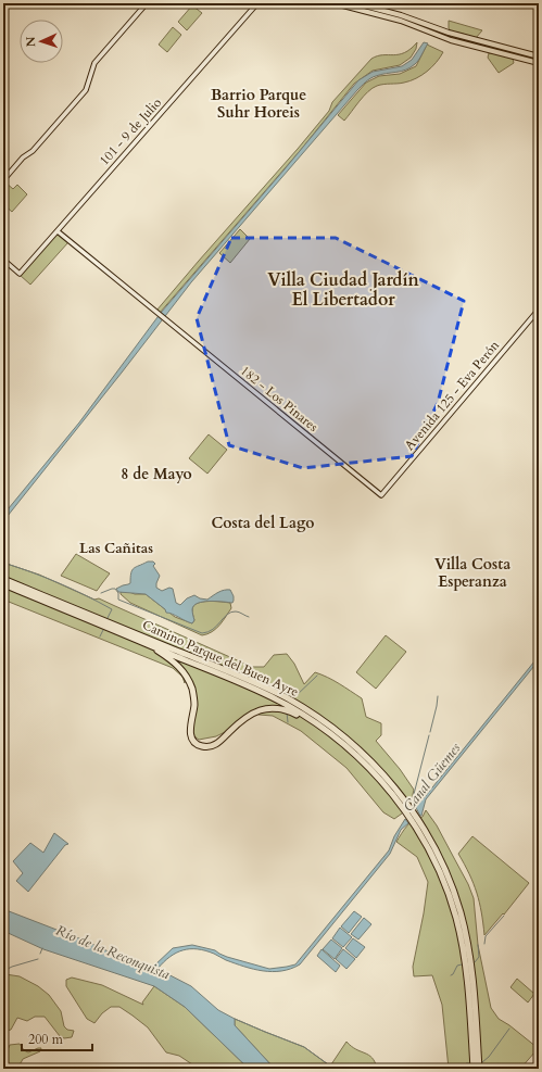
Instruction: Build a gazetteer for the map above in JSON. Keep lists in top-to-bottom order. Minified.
{"streets":{"highway":["Camino Parque del Buen Ayre"],"street":["101 - 9 de Julio","Avenida 125 - Eva Perón","182 - Los Pinares"]},"crossings":[["101 - 9 de Julio","182 - Los Pinares"],["Avenida 125 - Eva Perón","182 - Los Pinares"]],"districts":["Barrio Parque Suhr Horeis","Villa Ciudad Jardín El Libertador","8 de Mayo","Costa del Lago","Las Cañitas","Villa Costa Esperanza"],"water":["Canal Güemes","Río de la Reconquista"],"scale_bar":"200 m","north":"left"}
